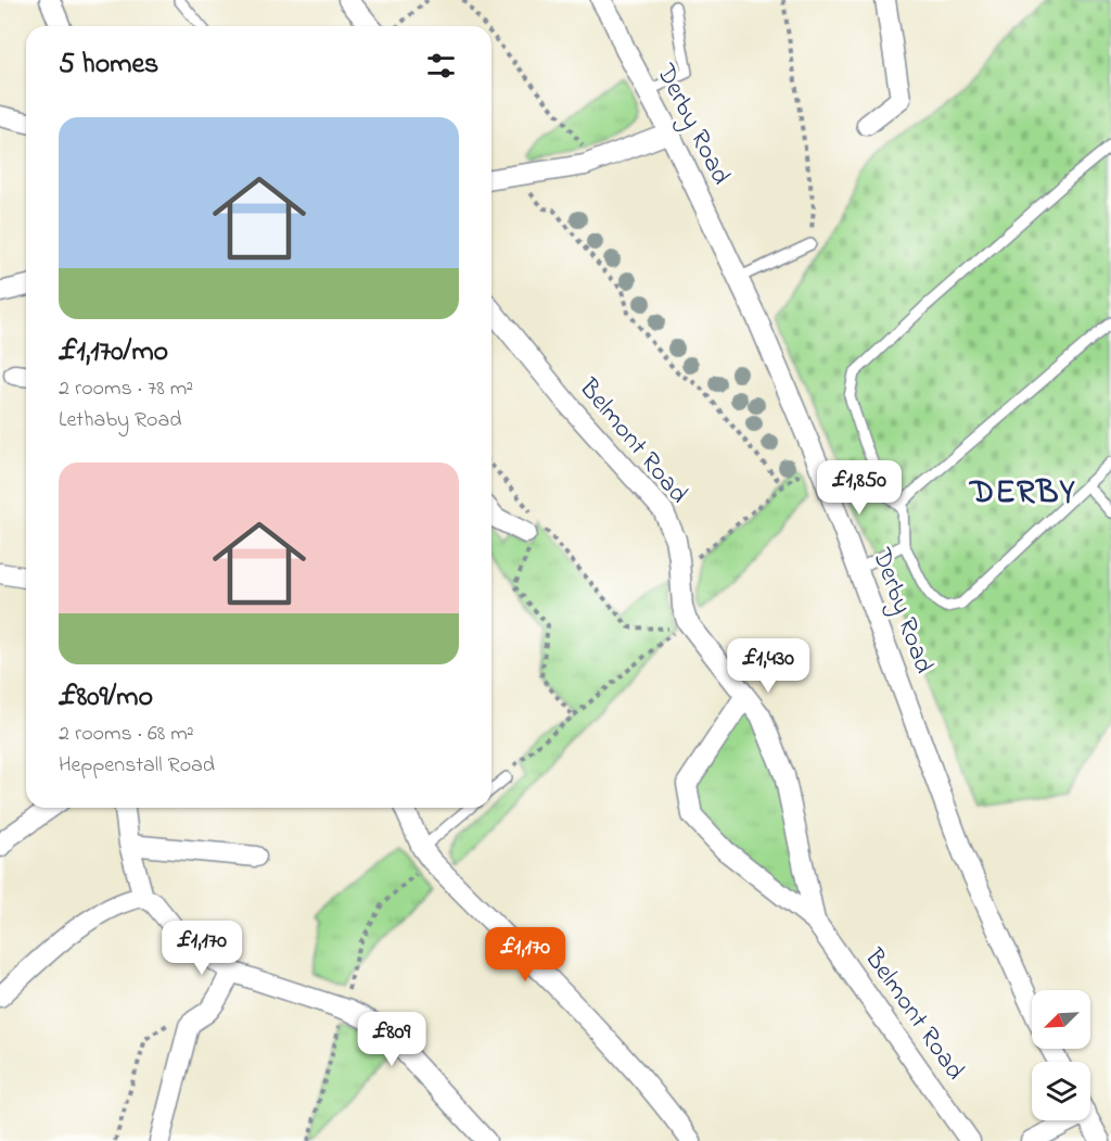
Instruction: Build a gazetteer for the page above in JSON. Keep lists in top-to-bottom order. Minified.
{"streets":{"street":["Derby Road","Belmont Road"]},"districts":["DERBY"],"north":"bottom left","page":{"heading":"5 homes","list":[{"name":"£1,170/mo","note":"2 rooms · 78 m² · Lethaby Road"},{"name":"£809/mo","note":"2 rooms · 68 m² · Heppenstall Road"}],"price":["£1,850","£1,430","£1,170","£1,170","£809"]}}
